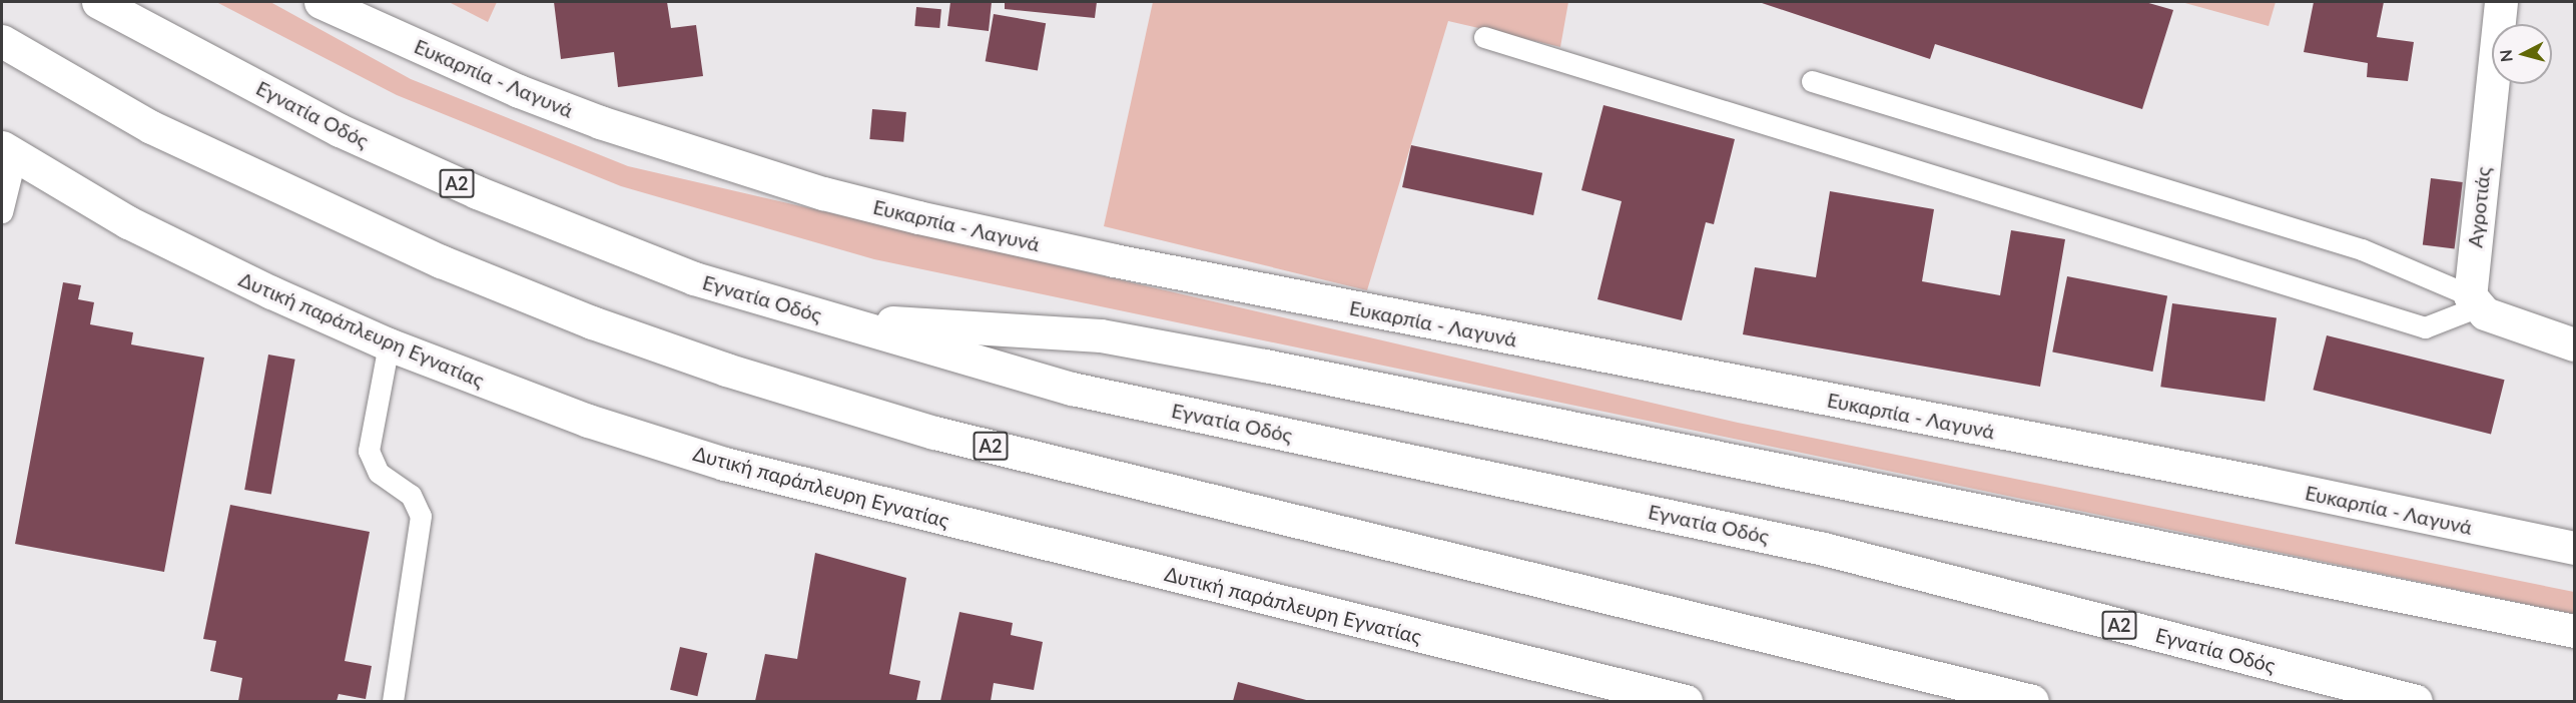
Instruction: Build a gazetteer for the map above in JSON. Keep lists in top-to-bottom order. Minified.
{"streets":{"main road":["Ευκαρπία - Λαγυνά","Εγνατία Οδός","Α2","Αγροτιάς","Δυτική παράπλευρη Εγνατίας"]},"north":"left"}
